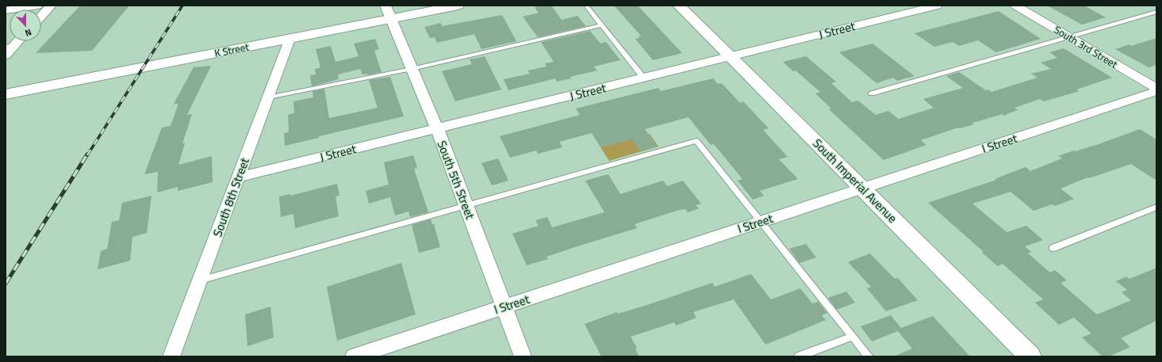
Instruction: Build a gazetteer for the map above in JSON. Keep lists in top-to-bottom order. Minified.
{"streets":{"main road":["K Street","South Imperial Avenue"],"street":["J Street","South 3rd Street","I Street","South 5th Street","South 8th Street"]},"crossings":[["J Street","South 5th Street"],["J Street","South Imperial Avenue"],["J Street","South 8th Street"],["K Street","South 5th Street"],["K Street","South 8th Street"],["I Street","South 5th Street"],["I Street","South Imperial Avenue"]],"north":"bottom"}
